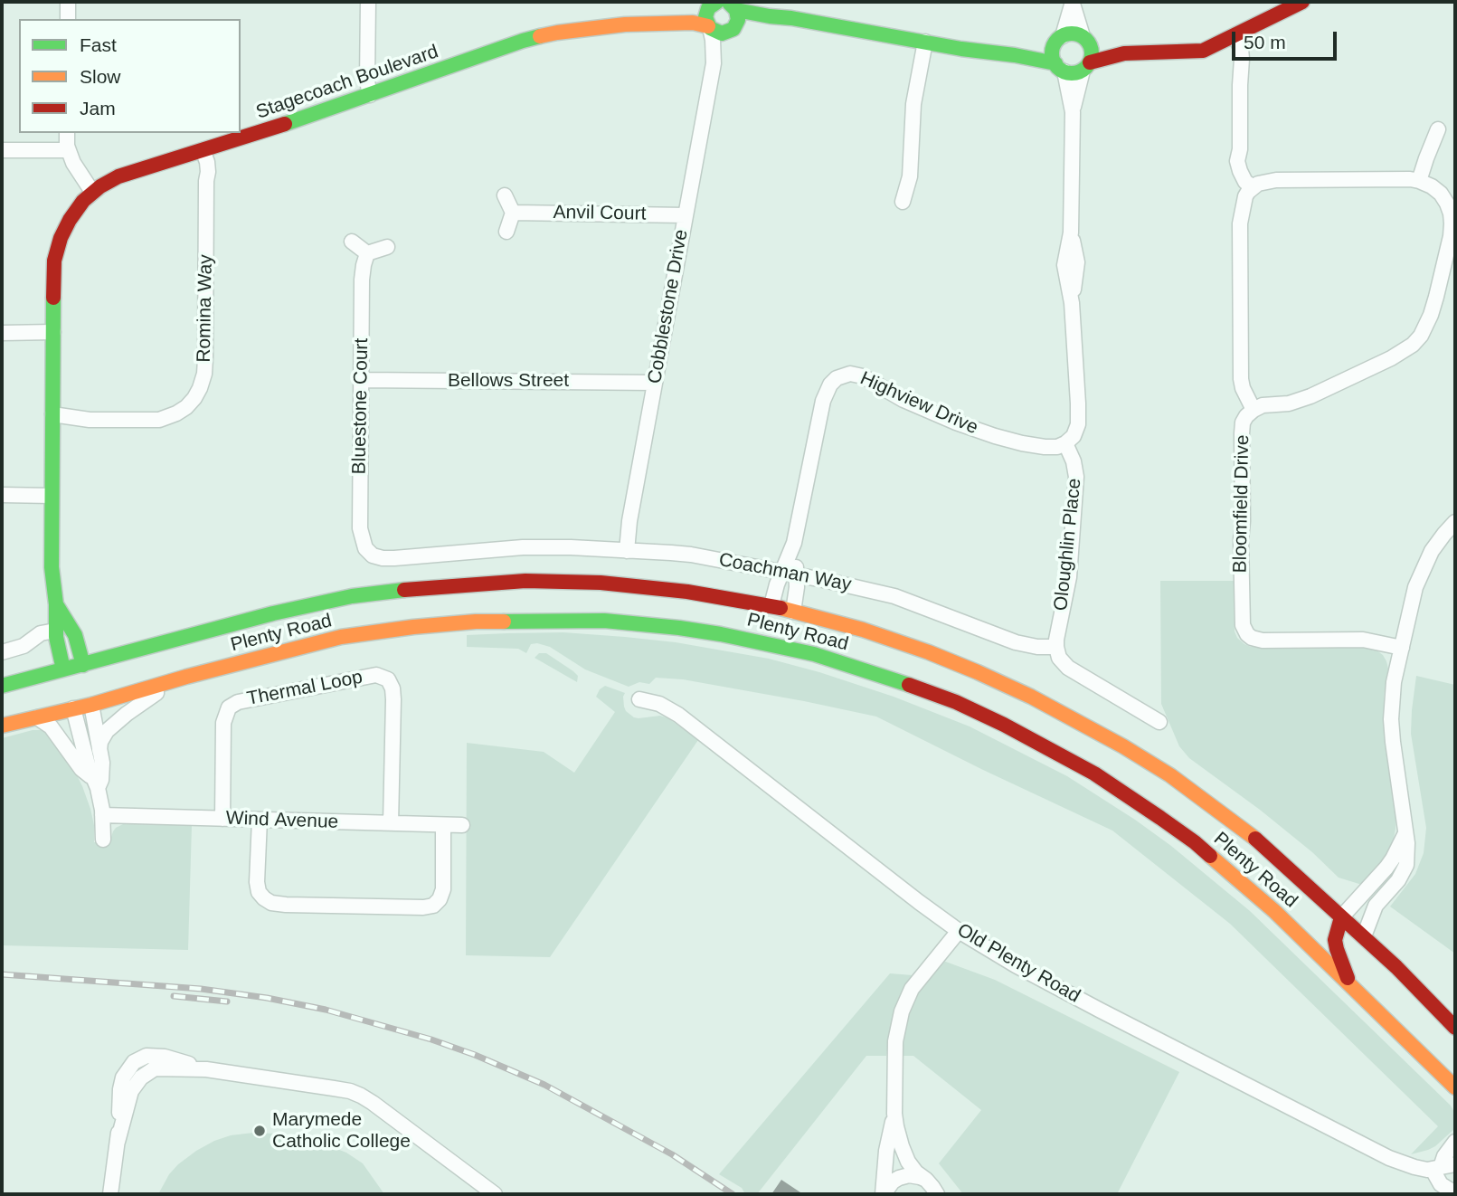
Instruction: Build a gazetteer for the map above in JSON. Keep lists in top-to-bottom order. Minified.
{"streets":{"main road":["Stagecoach Boulevard","Plenty Road"],"street":["Anvil Court","Cobblestone Drive","Romina Way","Bellows Street","Highview Drive","Bluestone Court","Bloomfield Drive","Oloughlin Place","Coachman Way","Thermal Loop","Wind Avenue","Old Plenty Road"]},"crossings":[["Stagecoach Boulevard","Cobblestone Drive"],["Stagecoach Boulevard","Romina Way"],["Stagecoach Boulevard","Plenty Road"],["Anvil Court","Cobblestone Drive"],["Cobblestone Drive","Bellows Street"],["Cobblestone Drive","Coachman Way"],["Bellows Street","Bluestone Court"],["Highview Drive","Oloughlin Place"],["Highview Drive","Coachman Way"],["Highview Drive","Plenty Road"],["Bluestone Court","Coachman Way"],["Oloughlin Place","Coachman Way"],["Thermal Loop","Wind Avenue"]],"places":["Marymede Catholic College"],"legend":["Fast","Slow","Jam"],"scale_bar":"50 m"}
